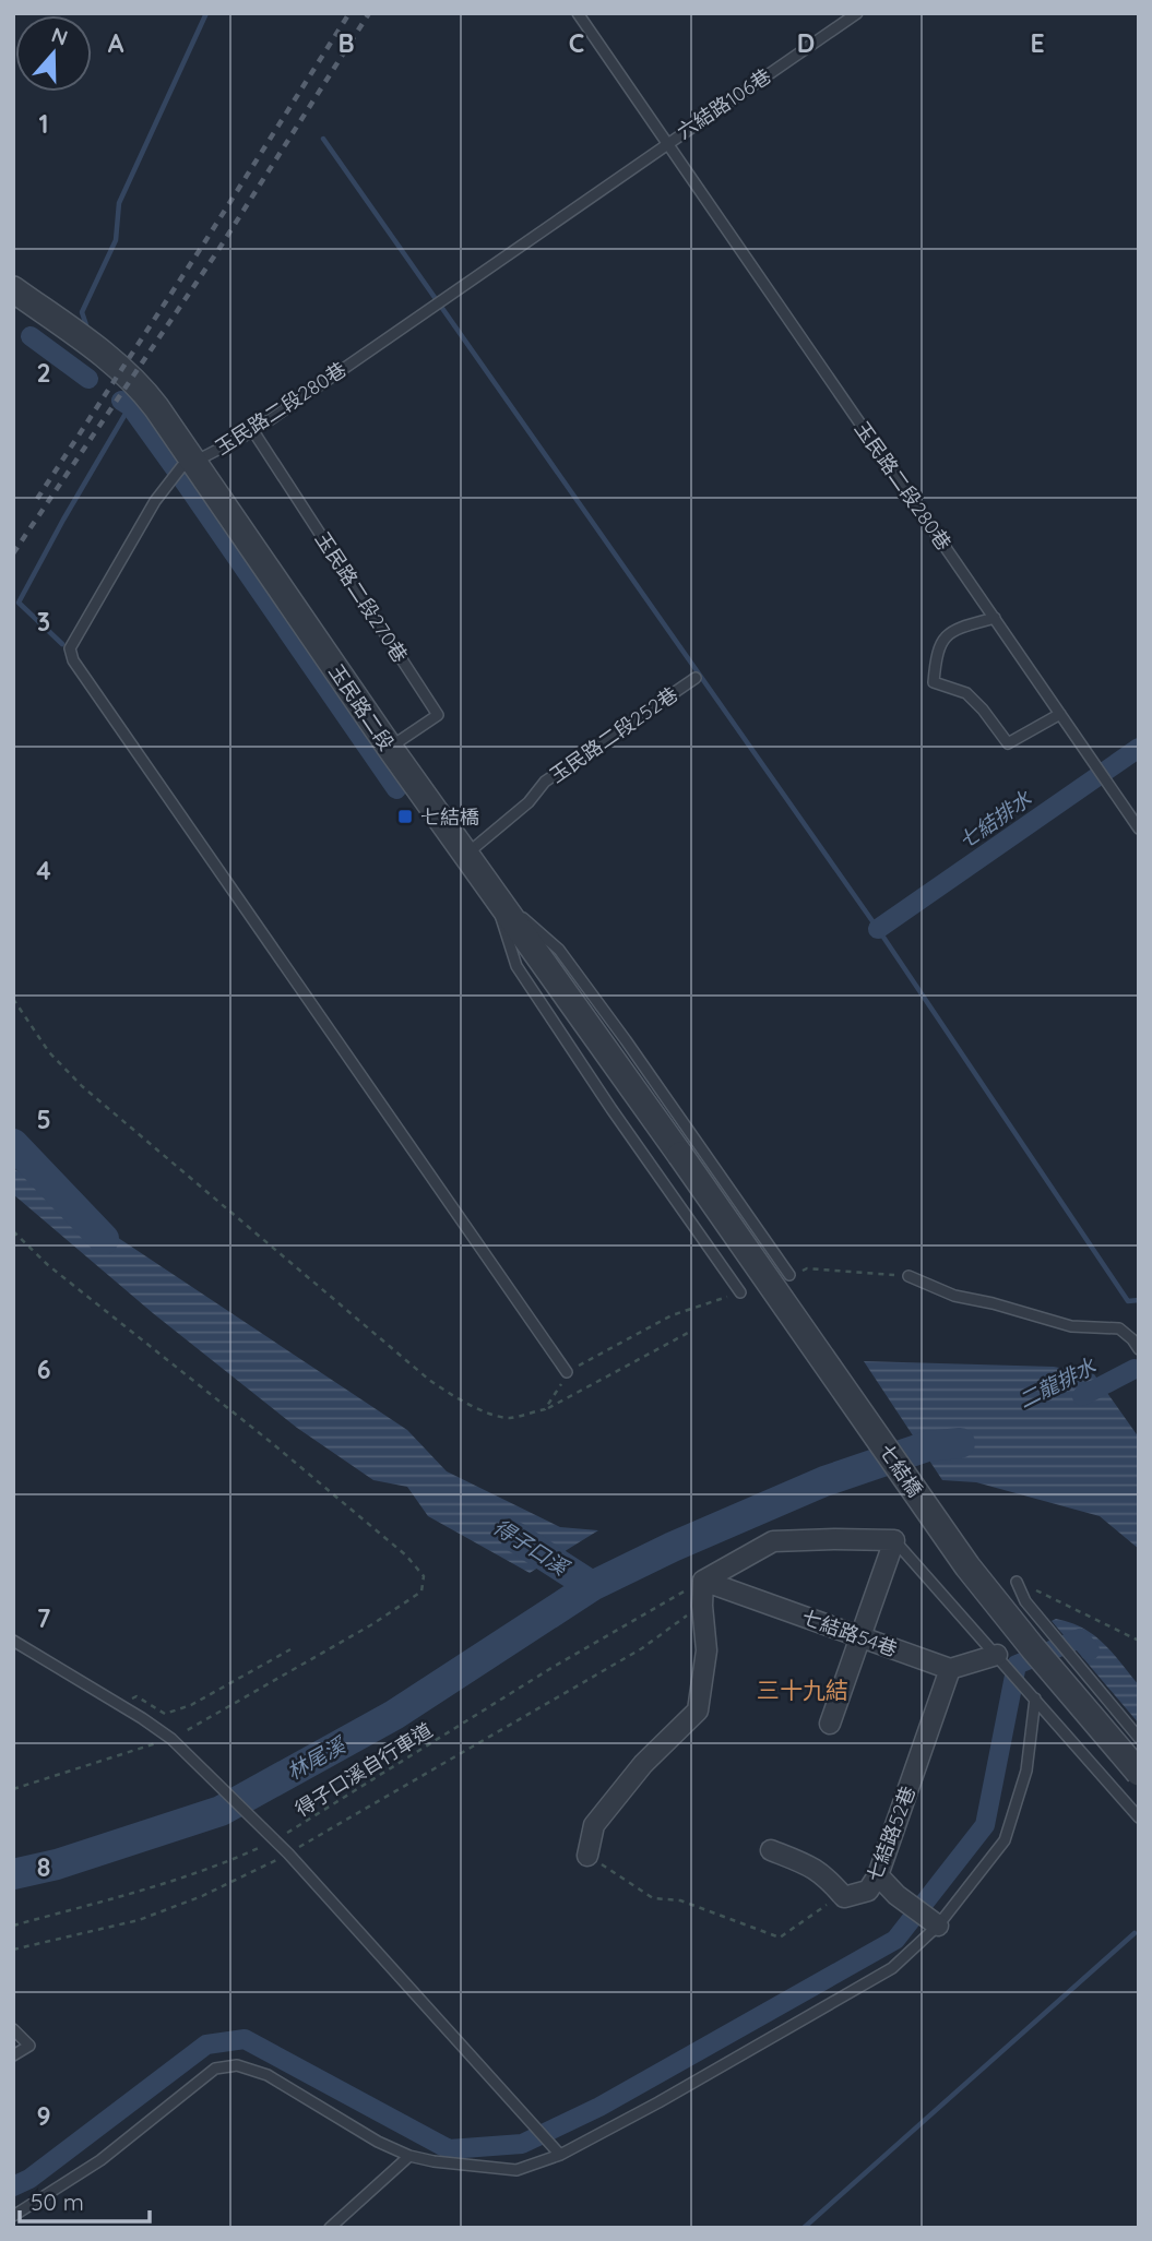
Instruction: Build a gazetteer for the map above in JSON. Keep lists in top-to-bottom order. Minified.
{"streets":{"street":["玉民路二段","七結橋","七結路54巷","七結路52巷"],"lane":["六結路106巷","玉民路二段280巷","玉民路二段270巷","玉民路二段252巷"],"path":["得子口溪自行車道"]},"crossings":[["六結路106巷","玉民路二段280巷"],["玉民路二段280巷","玉民路二段270巷"],["玉民路二段280巷","玉民路二段"],["玉民路二段270巷","玉民路二段"],["玉民路二段","玉民路二段252巷"],["玉民路二段","七結橋"],["七結路54巷","得子口溪自行車道"],["七結路54巷","七結路52巷"]],"districts":["三十九結"],"water":["七結排水","二龍排水","得子口溪","林尾溪"],"places":{"transit":["七結橋"]},"scale_bar":"50 m","north":"top","grid":{"columns":["A","B","C","D","E"],"rows":["1","2","3","4","5","6","7","8","9"]}}
